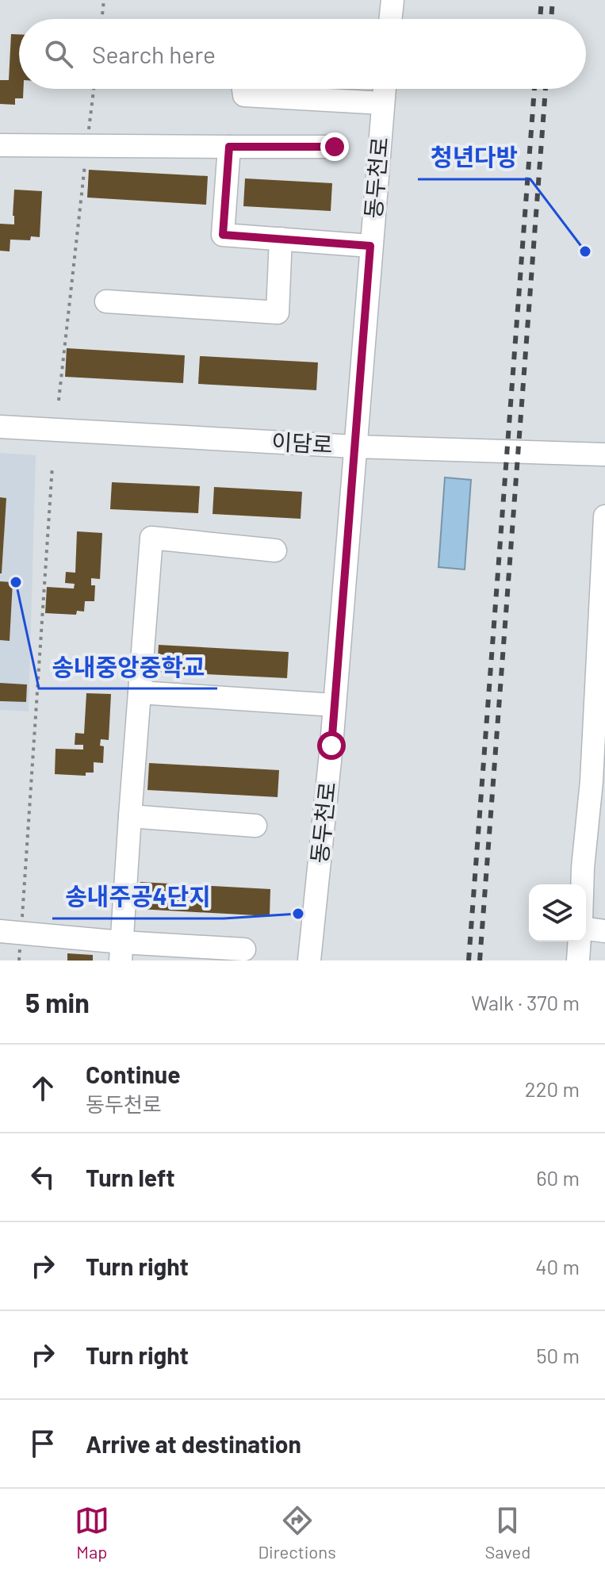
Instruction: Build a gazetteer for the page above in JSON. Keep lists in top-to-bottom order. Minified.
{"streets":{"street":["동두천로","이담로"]},"crossings":[["동두천로","이담로"]],"places":["청년다방","송내중앙중학교","송내주공4단지"],"page":{"search":"Search here","heading":["5 min","Walk · 370 m"],"list":[["Continue","동두천로","220 m"],["Turn left","60 m"],["Turn right","40 m"],["Turn right","50 m"],"Arrive at destination"],"nav":["Map","Directions","Saved"]}}
